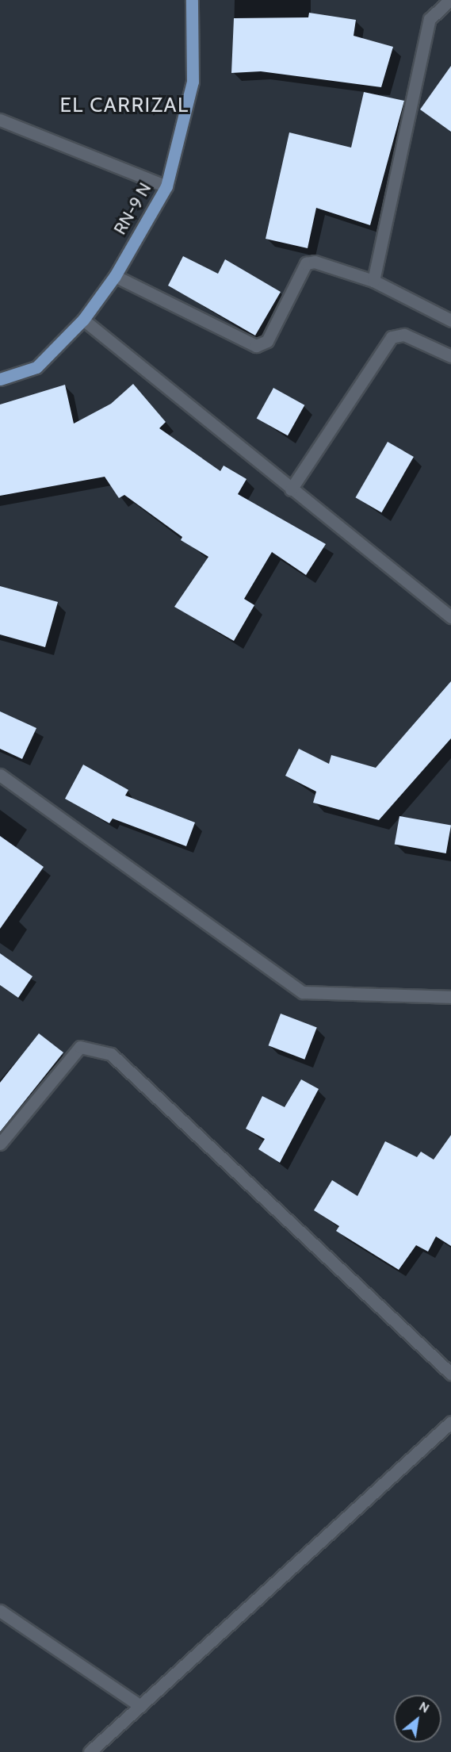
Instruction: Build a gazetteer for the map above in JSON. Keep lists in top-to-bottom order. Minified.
{"streets":{"main road":["RN-9 N"]},"districts":["EL CARRIZAL"],"north":"top right"}
